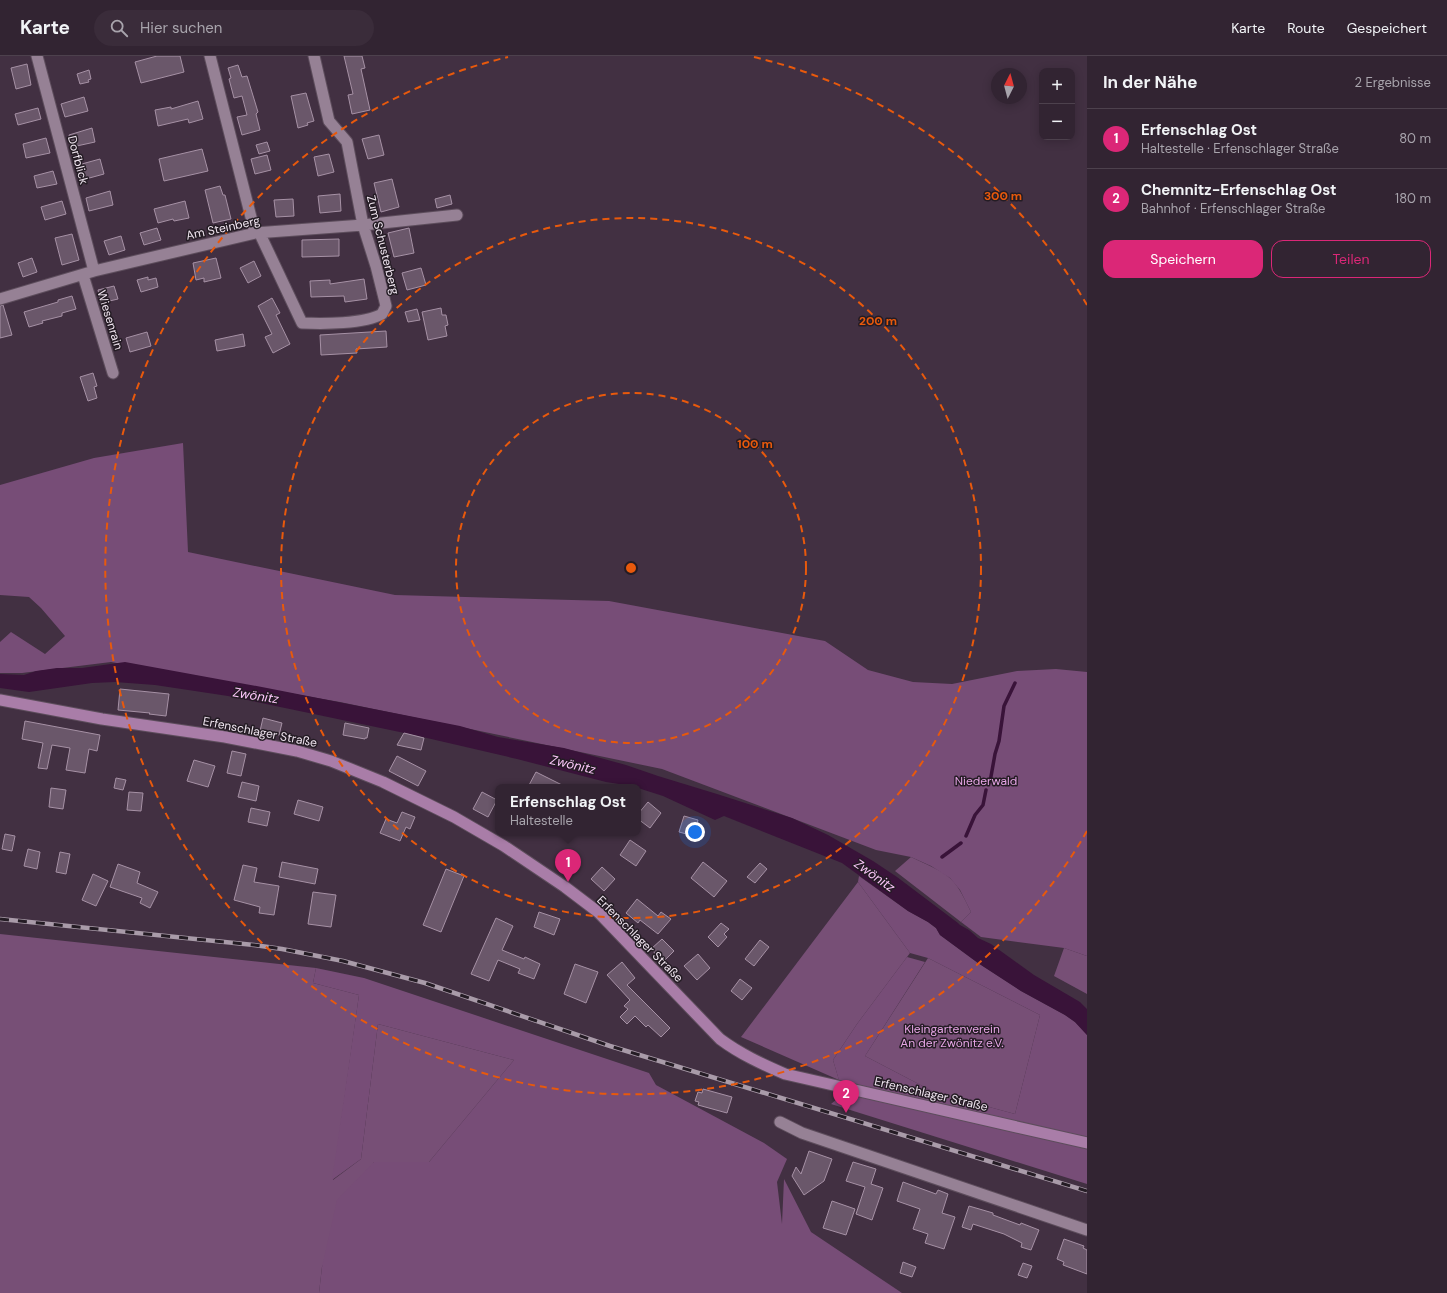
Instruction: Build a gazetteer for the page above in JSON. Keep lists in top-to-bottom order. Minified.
{"streets":{"main road":["Erfenschlager Straße"],"street":["Dorfblick","Am Steinberg","Zum Schusterberg","Wiesenrain"]},"crossings":[["Dorfblick","Am Steinberg"],["Am Steinberg","Zum Schusterberg"],["Am Steinberg","Wiesenrain"]],"water":["Zwönitz"],"parks":["Niederwald","Kleingartenverein An der Zwönitz e.V."],"north":"top","page":{"header":"Karte","search":"Hier suchen","nav":["Karte","Route","Gespeichert"],"heading":["In der Nähe","2 Ergebnisse"],"map_buttons":["+","−"],"list":[{"mark":"1","name":"Erfenschlag Ost","note":"Haltestelle · Erfenschlager Straße","value":"80 m"},{"mark":"2","name":"Chemnitz-Erfenschlag Ost","note":"Bahnhof · Erfenschlager Straße","value":"180 m"}],"buttons":["Speichern","Teilen"],"popup":["Erfenschlag Ost","Haltestelle"],"pins":["1","2"]},"rings":["300 m","200 m","100 m"]}
